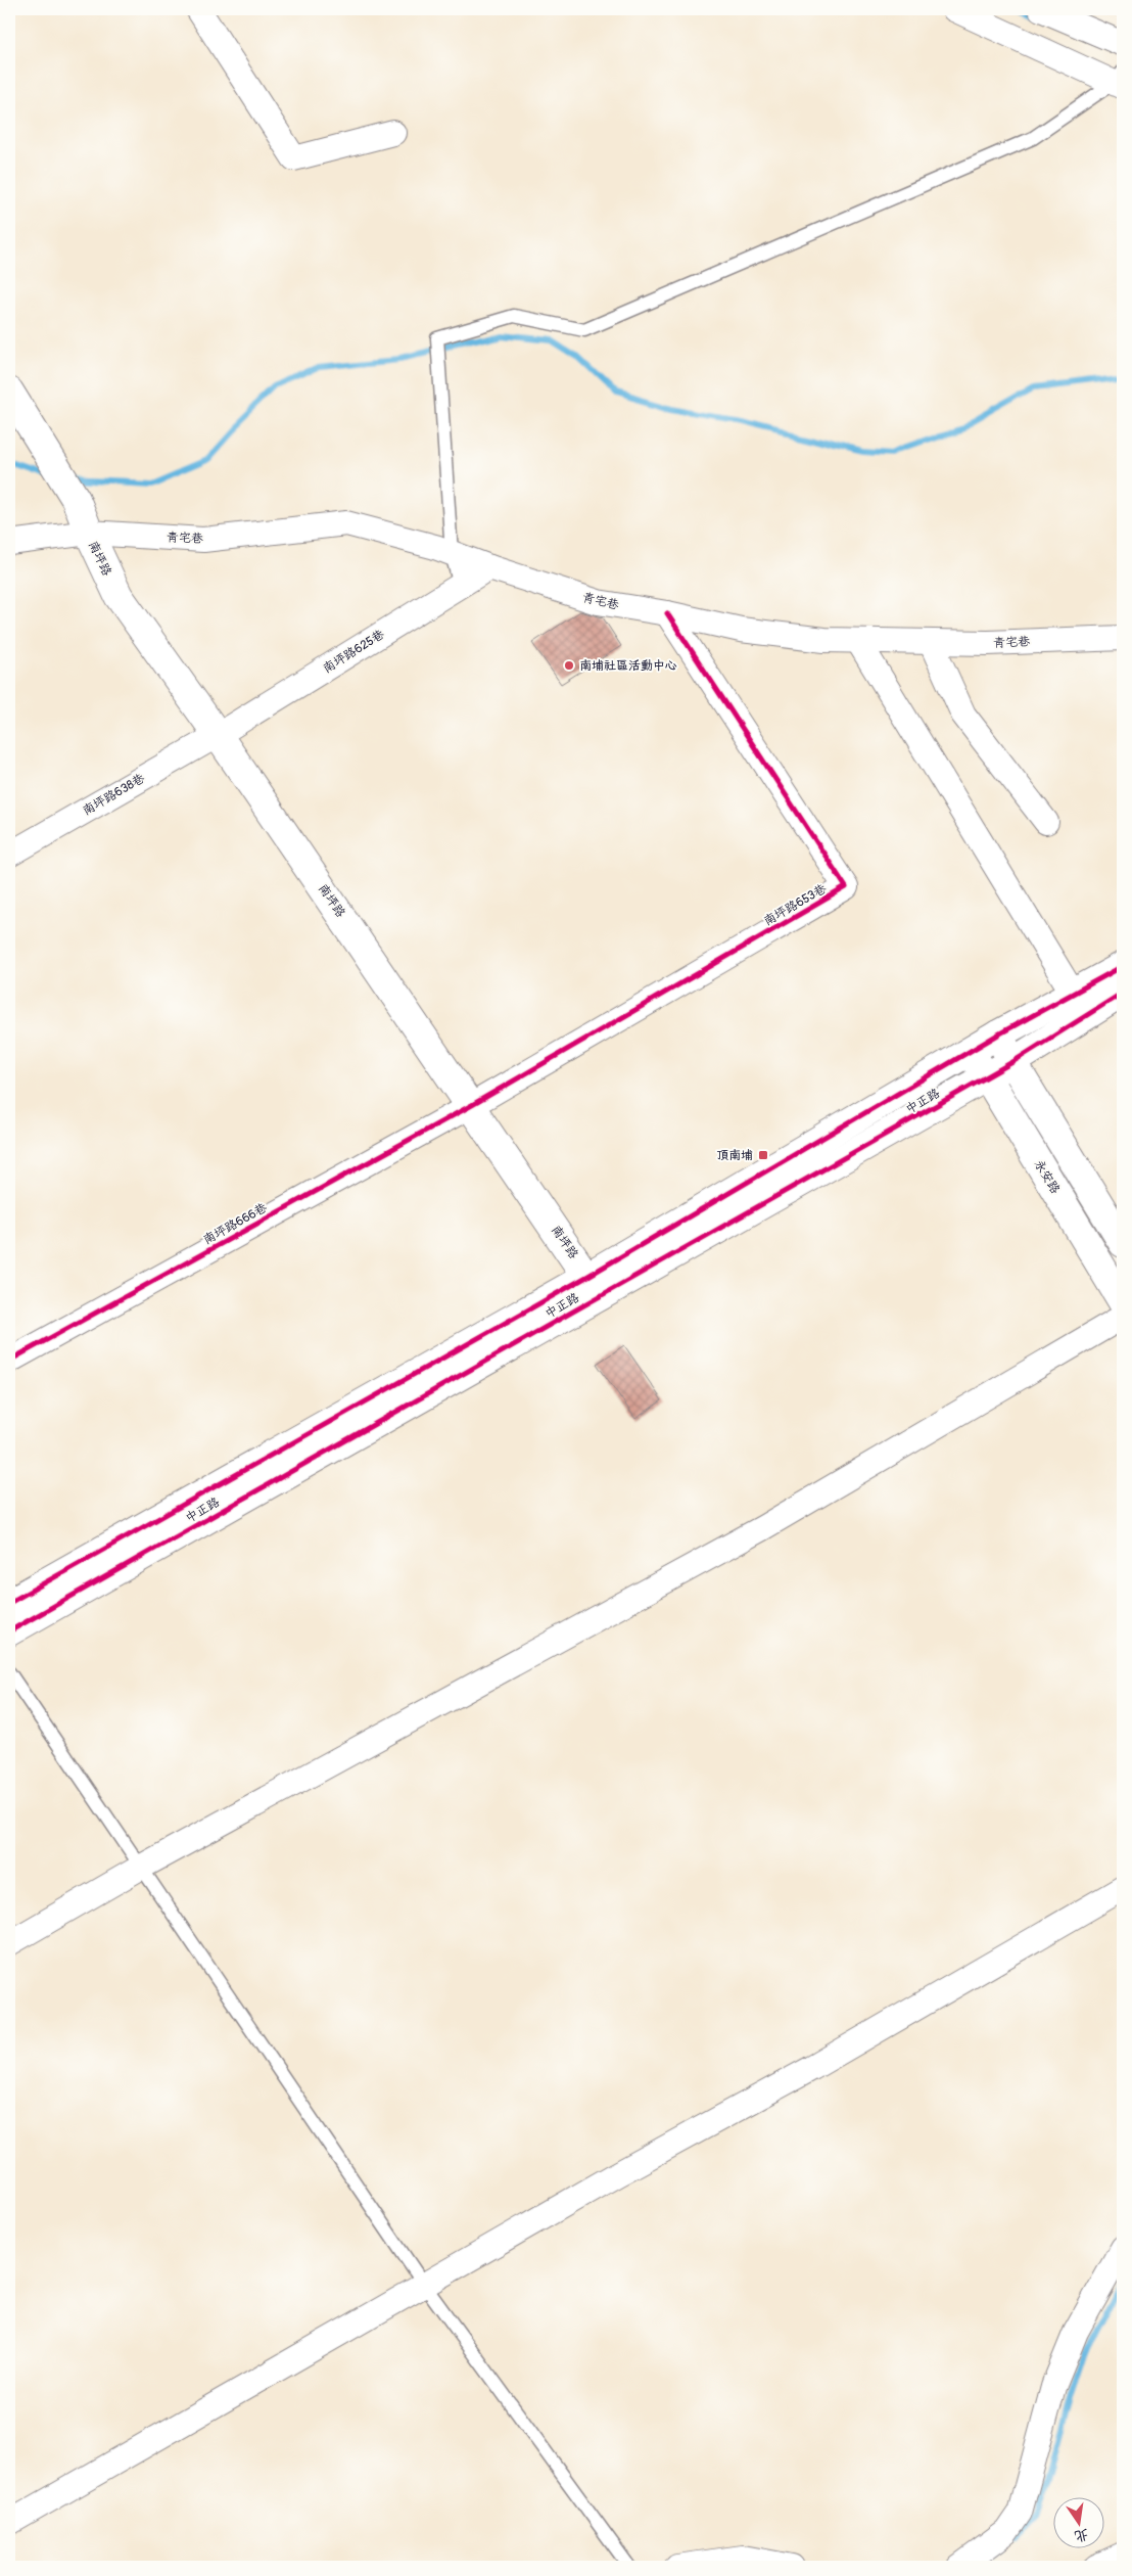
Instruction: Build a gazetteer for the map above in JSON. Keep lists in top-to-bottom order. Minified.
{"streets":{"main road":["南坪路","中正路","永安路"],"street":["青宅巷","南坪路625巷","南坪路638巷","南坪路653巷","南坪路666巷"]},"crossings":[["青宅巷","南坪路"],["青宅巷","南坪路625巷"],["青宅巷","南坪路653巷"],["南坪路","南坪路625巷"],["南坪路","南坪路638巷"],["南坪路","南坪路653巷"],["南坪路","中正路"],["南坪路","南坪路666巷"],["南坪路625巷","南坪路638巷"],["南坪路653巷","南坪路666巷"],["中正路","永安路"]],"places":{"other":["南埔社區活動中心"],"transit":["頂南埔"]},"north":"bottom"}
